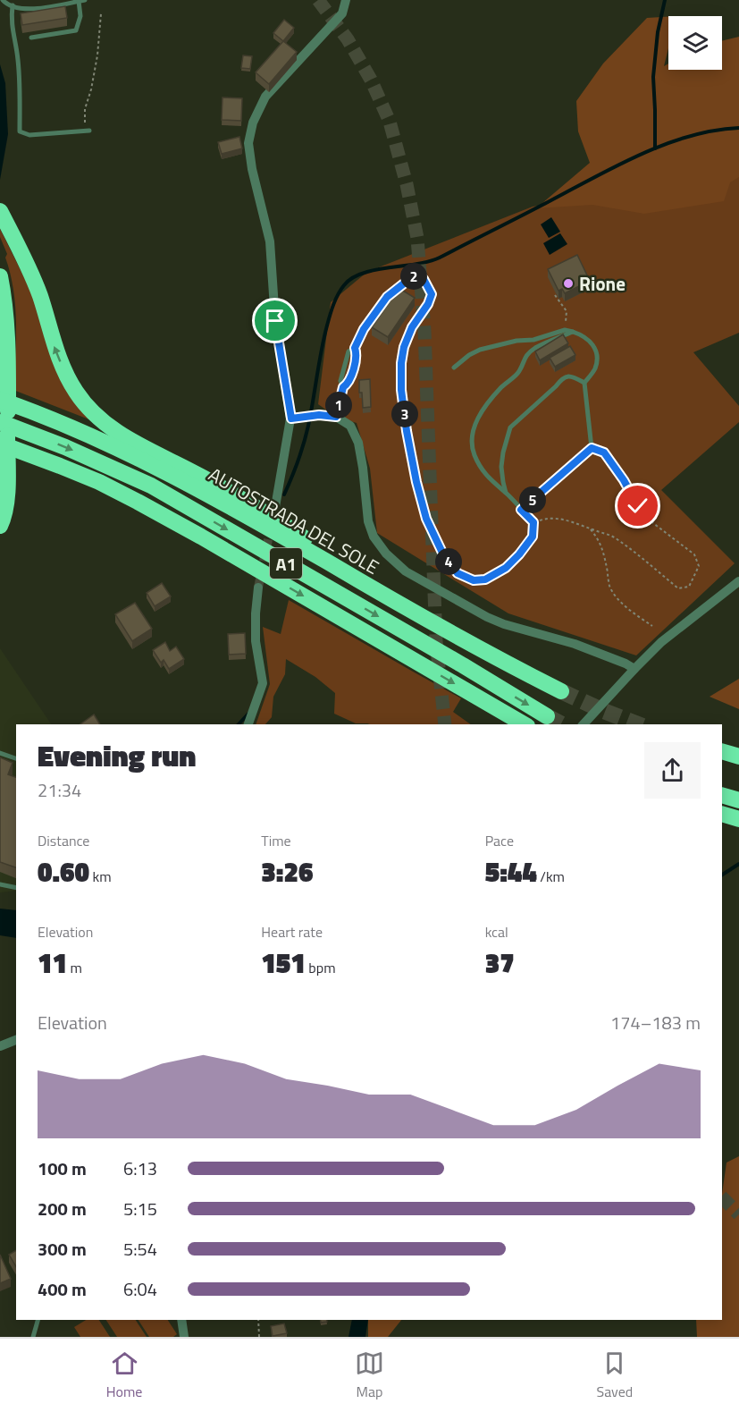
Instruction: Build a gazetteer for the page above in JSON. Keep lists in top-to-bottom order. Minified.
{"streets":{"highway":["AUTOSTRADA DEL SOLE","A1"]},"places":["Rione"],"page":{"pins":["2","1","3","5","4"],"heading":["Evening run","21:34"],"stats":[["Distance","0.60 km"],["Time","3:26"],["Pace","5:44 /km"],["Elevation","11 m"],["Heart rate","151 bpm"],["kcal","37"]],"chart":["Elevation","174–183 m"],"list":[{"name":"100 m","note":"6:13"},{"name":"200 m","note":"5:15"},{"name":"300 m","note":"5:54"},{"name":"400 m","note":"6:04"}],"tabs":["Home","Map","Saved"]}}
